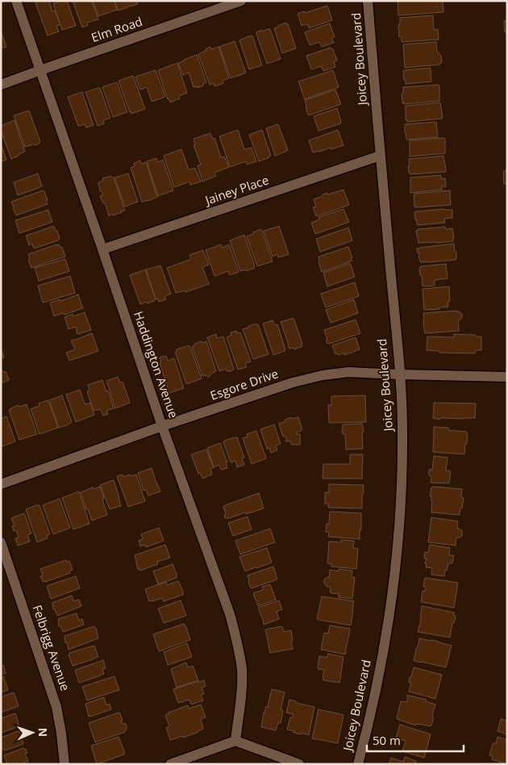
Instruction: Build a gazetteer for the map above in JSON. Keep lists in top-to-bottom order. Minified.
{"streets":{"street":["Elm Road","Joicey Boulevard","Jainey Place","Haddington Avenue","Esgore Drive","Felbrigg Avenue"]},"crossings":[["Elm Road","Haddington Avenue"],["Joicey Boulevard","Jainey Place"],["Joicey Boulevard","Esgore Drive"],["Jainey Place","Haddington Avenue"],["Haddington Avenue","Esgore Drive"]],"scale_bar":"50 m","north":"right"}
